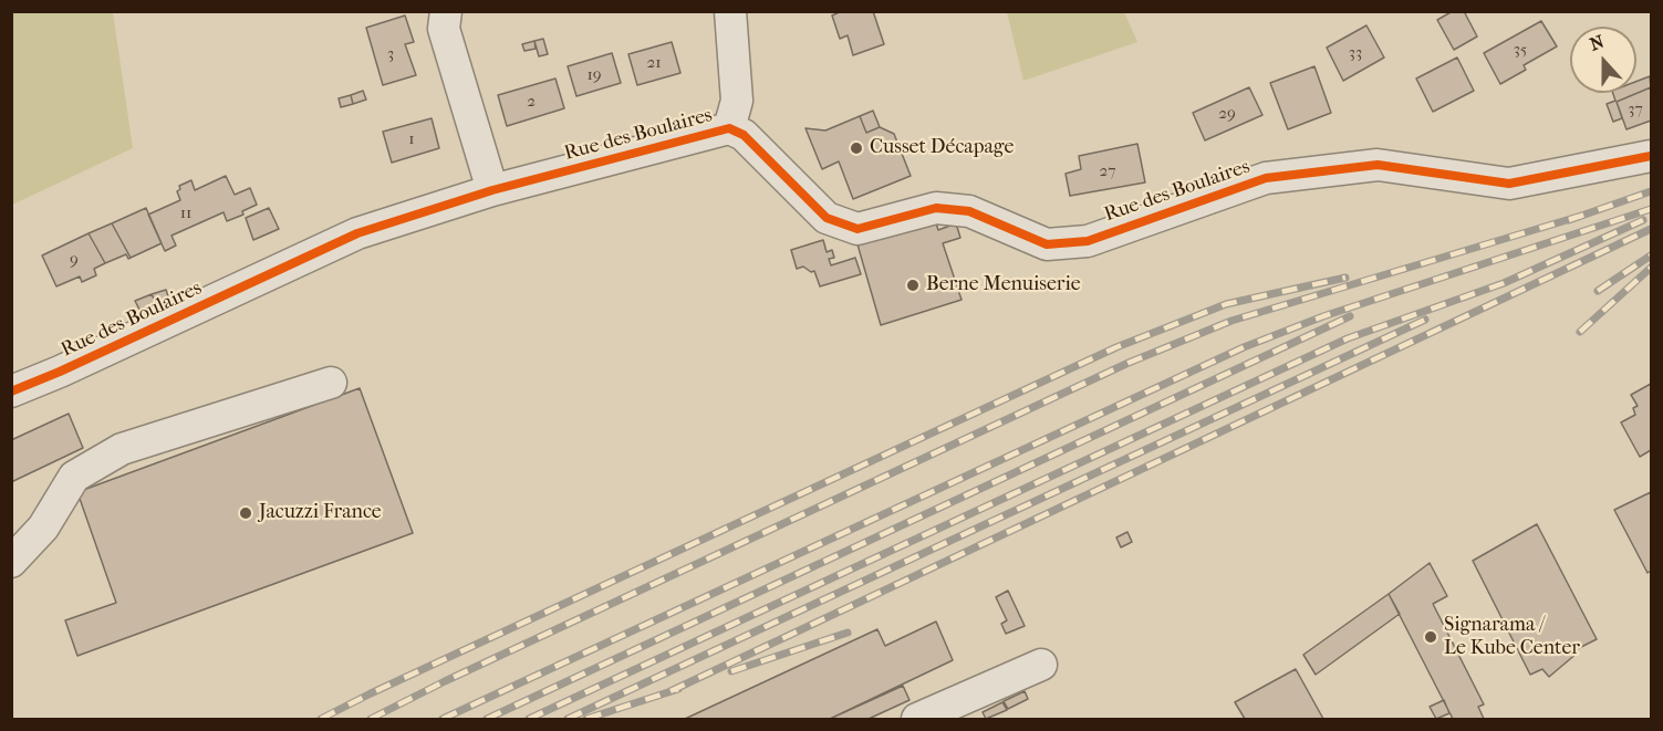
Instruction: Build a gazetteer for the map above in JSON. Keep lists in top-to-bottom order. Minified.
{"streets":{"street":["Rue des Boulaires"]},"places":["Cusset Décapage","Berne Menuiserie","Jacuzzi France","Signarama / Le Kube Center"],"house_numbers":["35","33","3","21","19","2","37","29","1","27","11","9"],"north":"top"}
